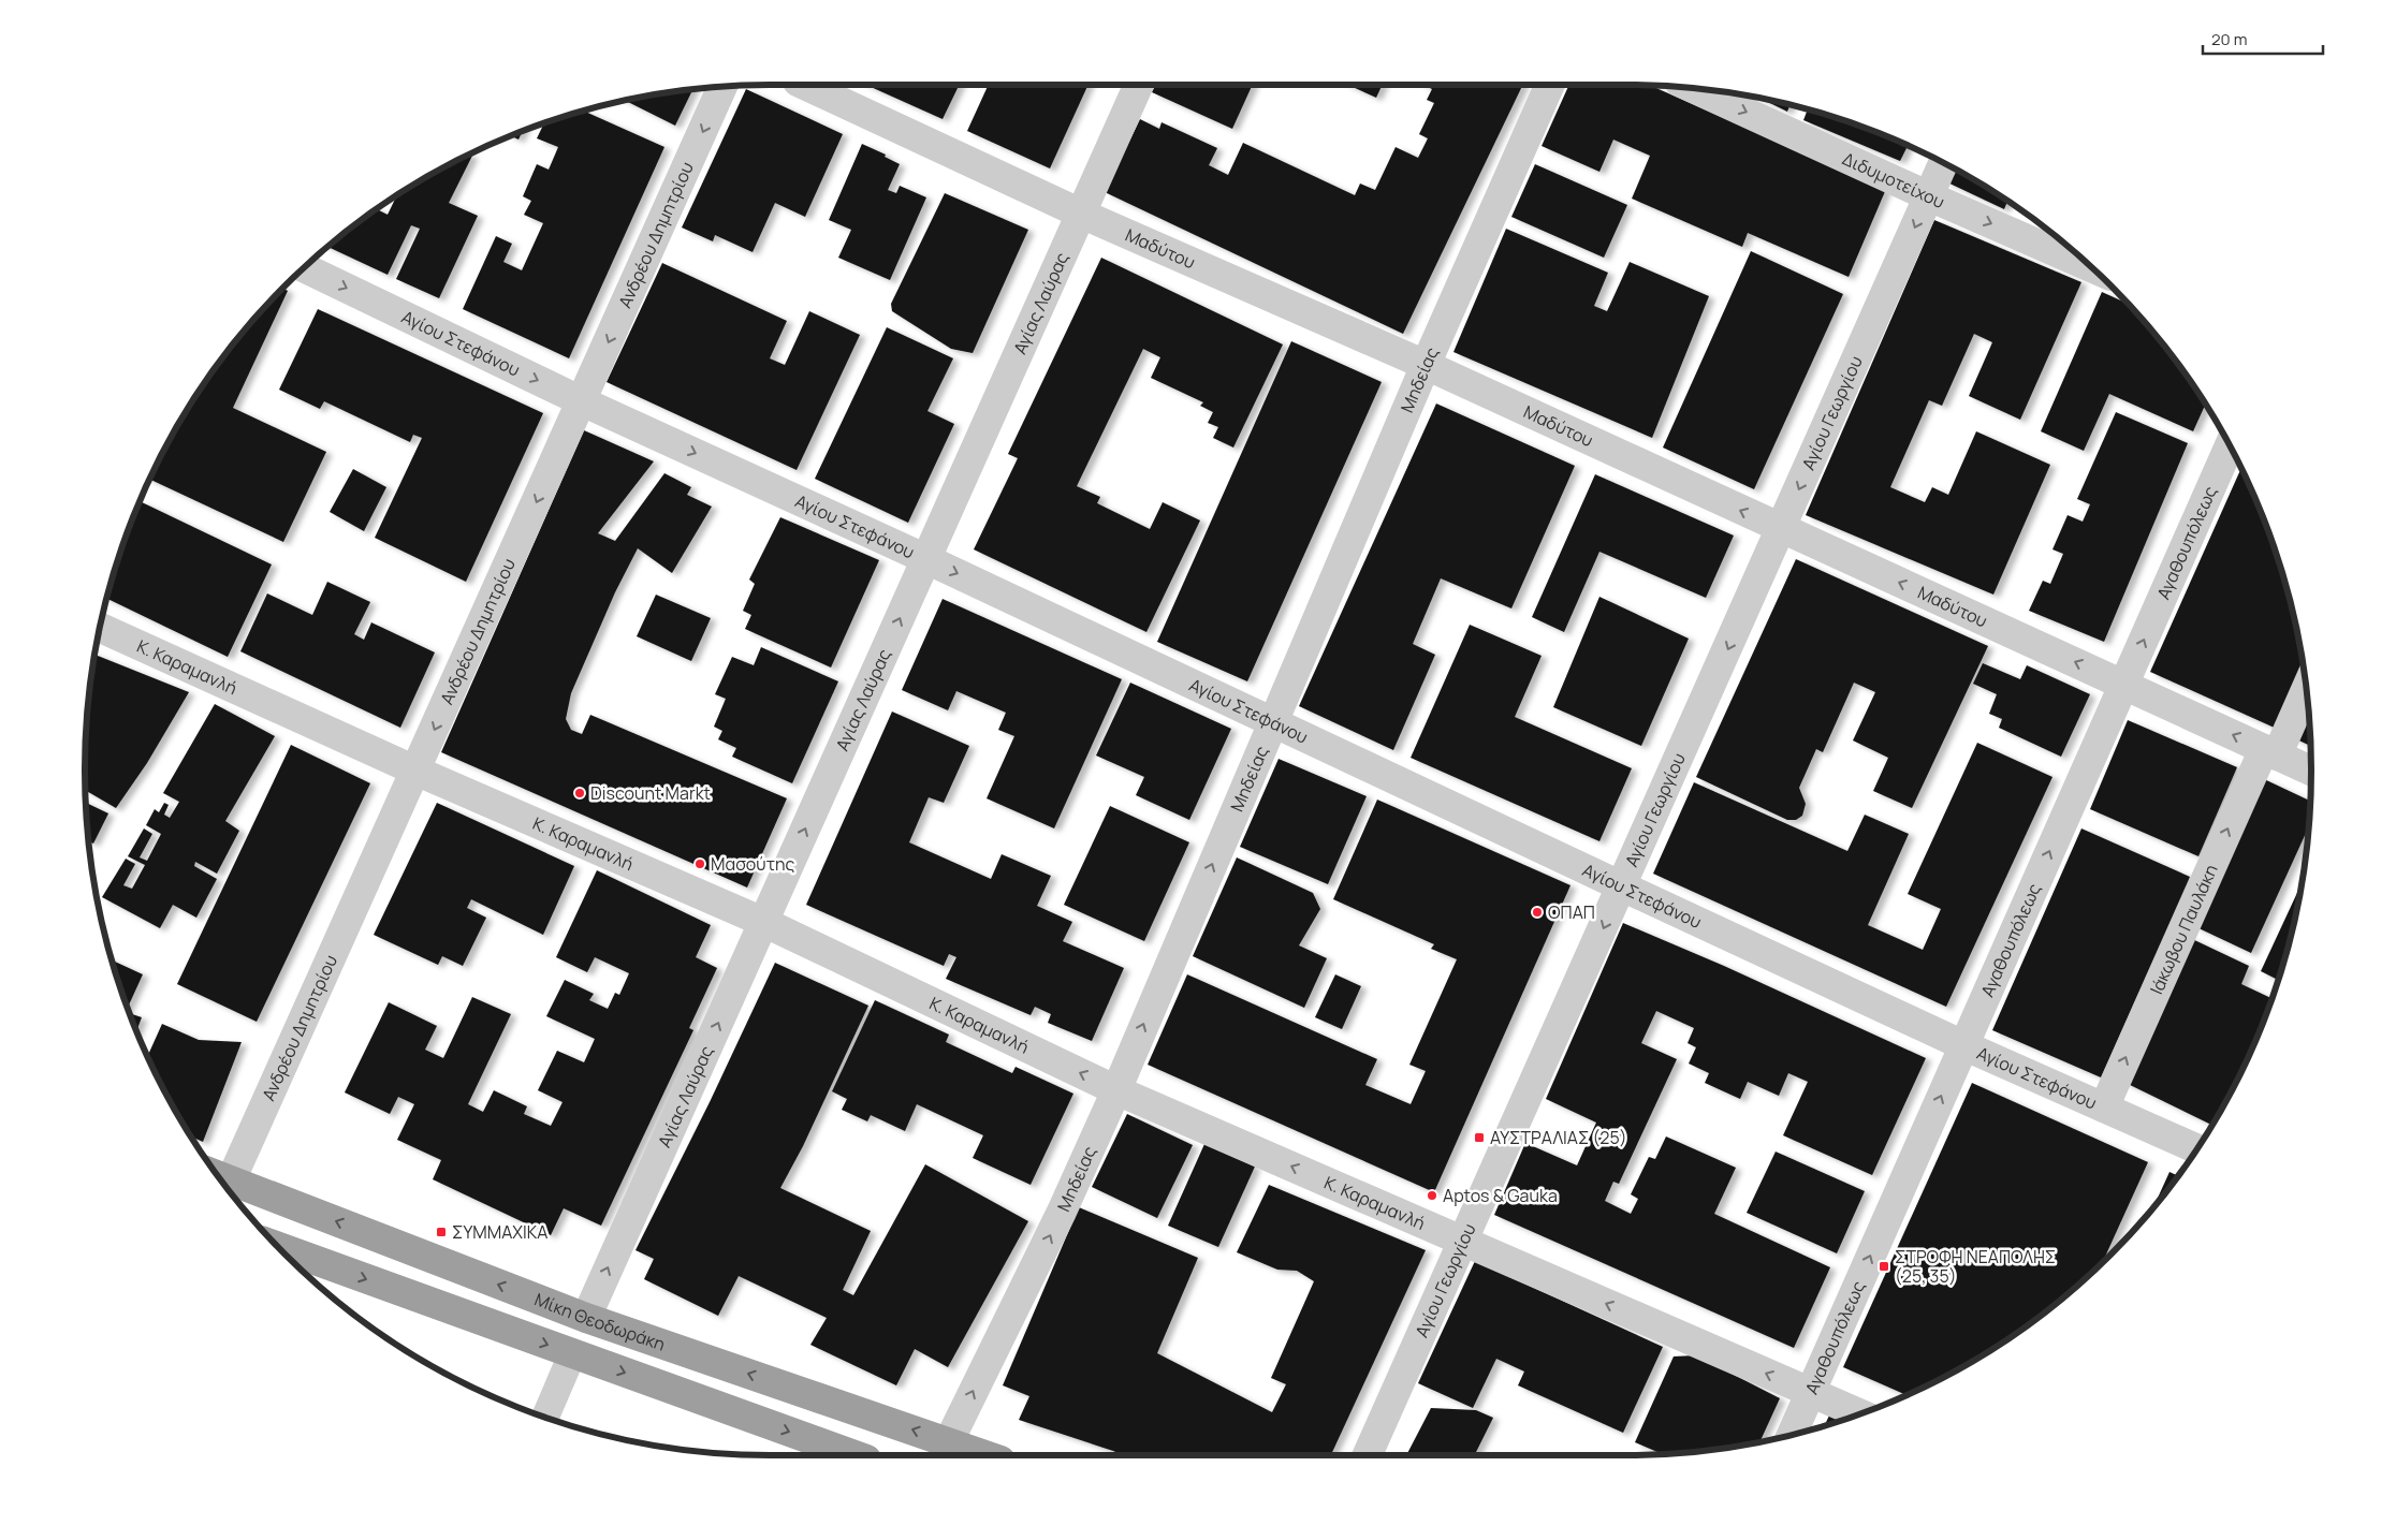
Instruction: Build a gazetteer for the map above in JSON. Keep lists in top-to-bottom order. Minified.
{"streets":{"highway":["Μίκη Θεοδωράκη"],"street":["Διδυμοτείχου","Ανδρέου Δημητρίου","Μαδύτου","Αγίας Λαύρας","Αγίου Στεφάνου","Μηδείας","Αγίου Γεωργίου","Αγαθουπόλεως","Κ. Καραμανλή","Ιάκωβου Παυλάκη"]},"crossings":[["Διδυμοτείχου","Αγίου Γεωργίου"],["Ανδρέου Δημητρίου","Αγίου Στεφάνου"],["Ανδρέου Δημητρίου","Κ. Καραμανλή"],["Ανδρέου Δημητρίου","Μίκη Θεοδωράκη"],["Μαδύτου","Αγίας Λαύρας"],["Μαδύτου","Μηδείας"],["Μαδύτου","Αγίου Γεωργίου"],["Μαδύτου","Αγαθουπόλεως"],["Μαδύτου","Ιάκωβου Παυλάκη"],["Αγίας Λαύρας","Αγίου Στεφάνου"],["Αγίας Λαύρας","Κ. Καραμανλή"],["Αγίας Λαύρας","Μίκη Θεοδωράκη"],["Αγίου Στεφάνου","Μηδείας"],["Αγίου Στεφάνου","Αγίου Γεωργίου"],["Αγίου Στεφάνου","Αγαθουπόλεως"],["Αγίου Στεφάνου","Ιάκωβου Παυλάκη"],["Μηδείας","Κ. Καραμανλή"],["Μηδείας","Μίκη Θεοδωράκη"],["Αγίου Γεωργίου","Κ. Καραμανλή"],["Αγαθουπόλεως","Κ. Καραμανλή"]],"one_way":["Διδυμοτείχου","Ανδρέου Δημητρίου","Μαδύτου","Αγίας Λαύρας","Αγίου Στεφάνου","Μηδείας","Αγίου Γεωργίου","Αγαθουπόλεως","Κ. Καραμανλή","Ιάκωβου Παυλάκη"],"places":{"other":["Discount Markt","Μασούτης","ΟΠΑΠ","Aptos & Gauka"],"transit":["ΑΥΣΤΡΑΛΙΑΣ (25)","ΣΥΜΜΑΧΙΚΑ","ΣΤΡΟΦΗ ΝΕΑΠΟΛΗΣ (25, 35)"]},"scale_bar":"20 m"}
